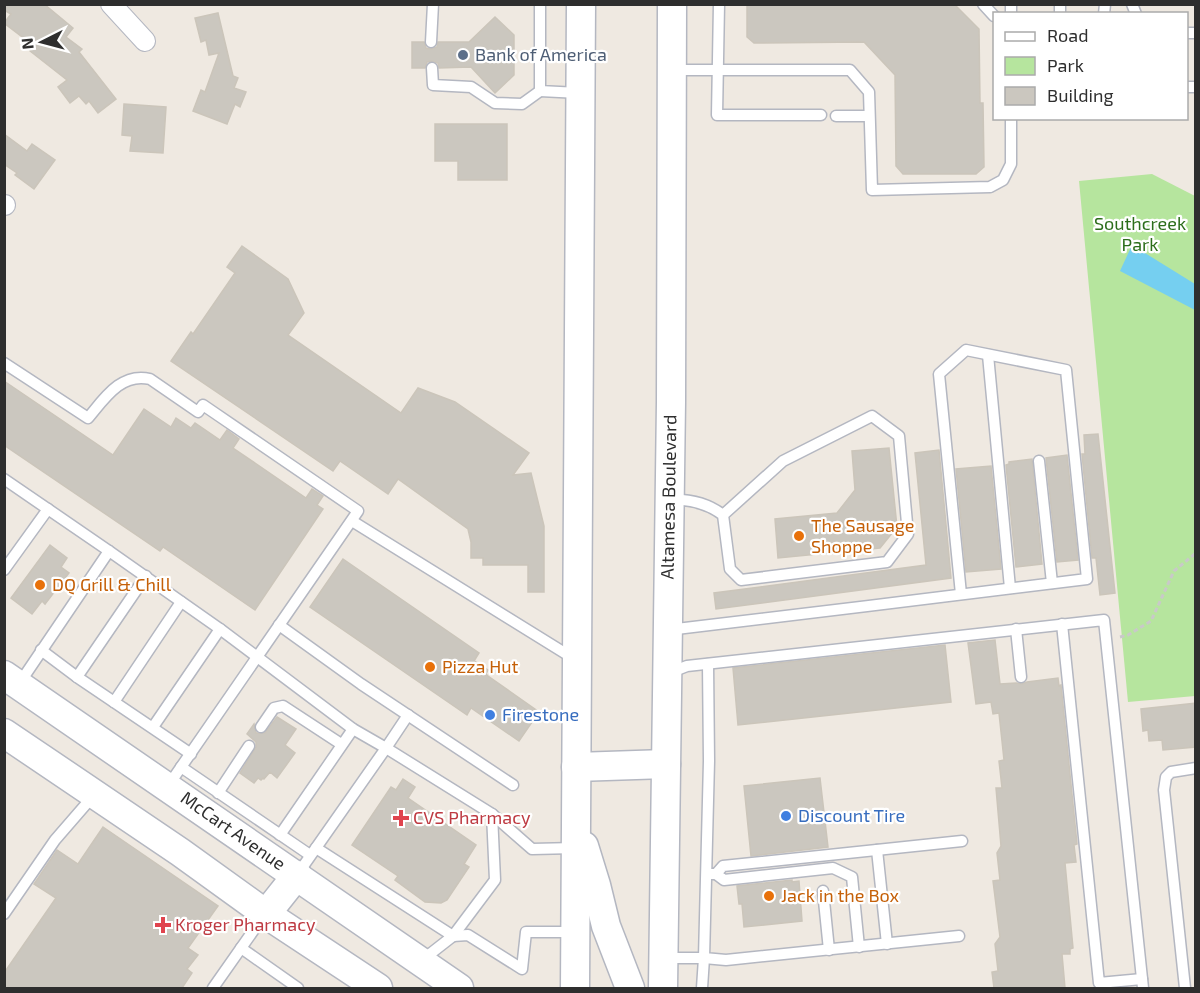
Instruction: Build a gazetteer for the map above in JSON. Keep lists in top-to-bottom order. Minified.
{"streets":{"main road":["Altamesa Boulevard","McCart Avenue"]},"parks":["Southcreek Park"],"places":{"other":["Bank of America","The Sausage Shoppe","DQ Grill & Chill","Pizza Hut","Firestone","Discount Tire","Jack in the Box"],"health":["CVS Pharmacy","Kroger Pharmacy"]},"legend":["Road","Park","Building"],"north":"left"}
